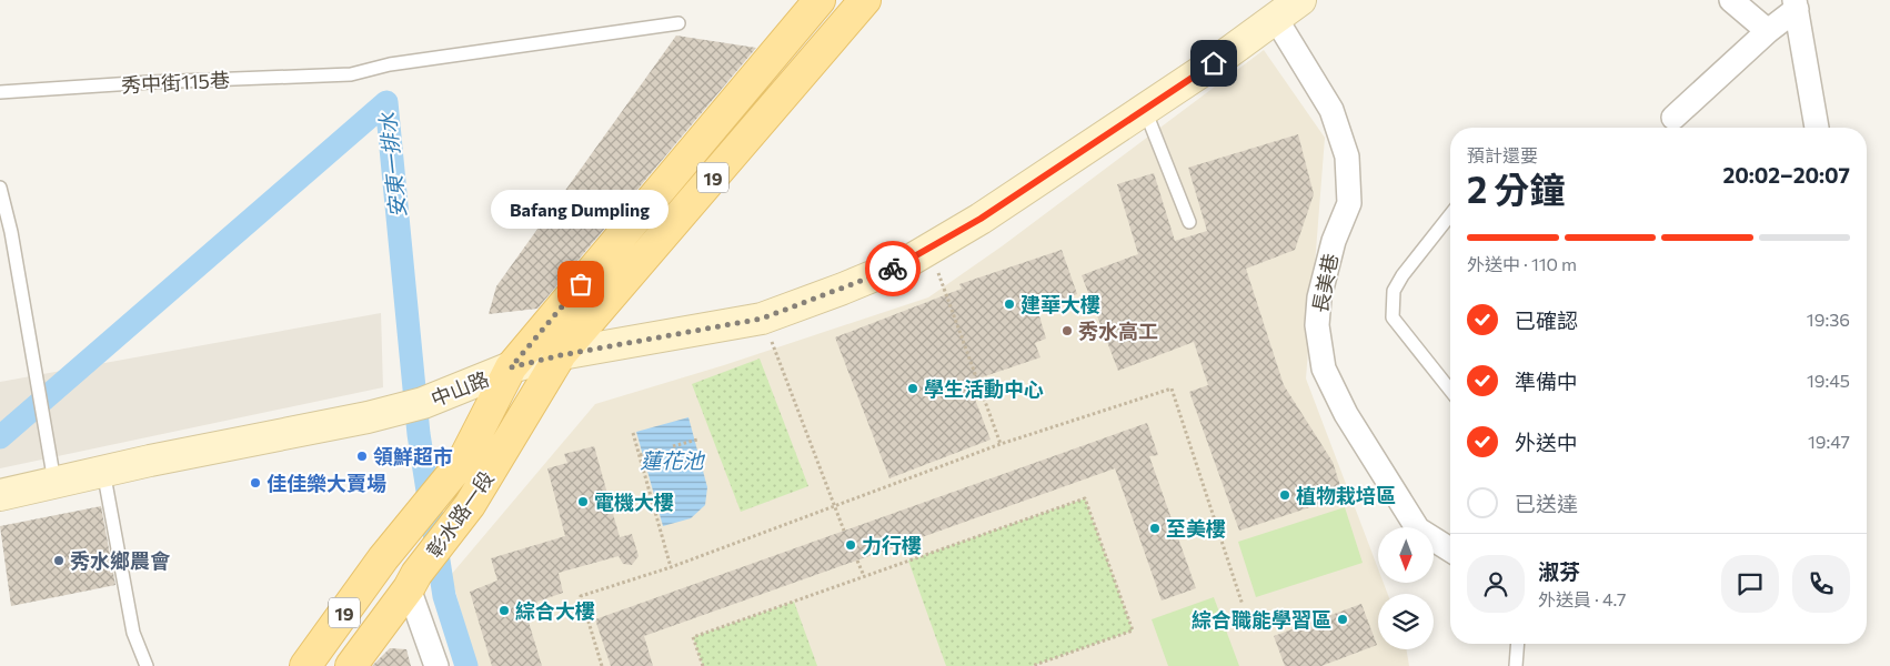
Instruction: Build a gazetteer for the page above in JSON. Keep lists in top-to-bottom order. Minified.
{"streets":{"main road":["19","彰水路一段"],"street":["長美巷","中山路"],"lane":["秀中街115巷"]},"crossings":[["19","中山路"],["19","彰水路一段"],["長美巷","中山路"],["中山路","彰水路一段"]],"water":["安東一排水","蓮花池"],"places":["Bafang Dumpling","建華大樓","秀水高工","學生活動中心","領鮮超市","佳佳樂大賣場","植物栽培區","電機大樓","至美樓","力行樓","秀水鄉農會","綜合大樓","綜合職能學習區"],"north":"bottom","page":{"heading":["2 分鐘","預計還要","20:02–20:07"],"panel":["淑芬","外送員 · 4.7"],"bubble":"Bafang Dumpling","bar":"外送中 · 110 m","list":[["已確認","19:36"],["準備中","19:45"],["外送中","19:47"],"已送達"]}}
